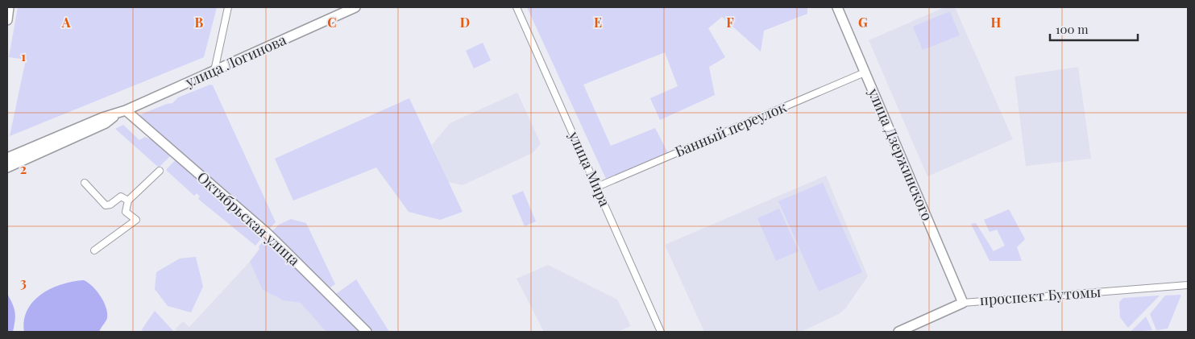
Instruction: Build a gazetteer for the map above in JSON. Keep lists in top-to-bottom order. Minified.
{"streets":{"main road":["улица Логинова","улица Дзержинского","Октябрьская улица","проспект Бутомы"],"street":["Банный переулок","улица Мира"]},"crossings":[["улица Логинова","Октябрьская улица"],["Банный переулок","улица Дзержинского"],["Банный переулок","улица Мира"],["улица Дзержинского","проспект Бутомы"]],"scale_bar":"100 m","grid":{"columns":["A","B","C","D","E","F","G","H"],"rows":["1","2","3"]}}
